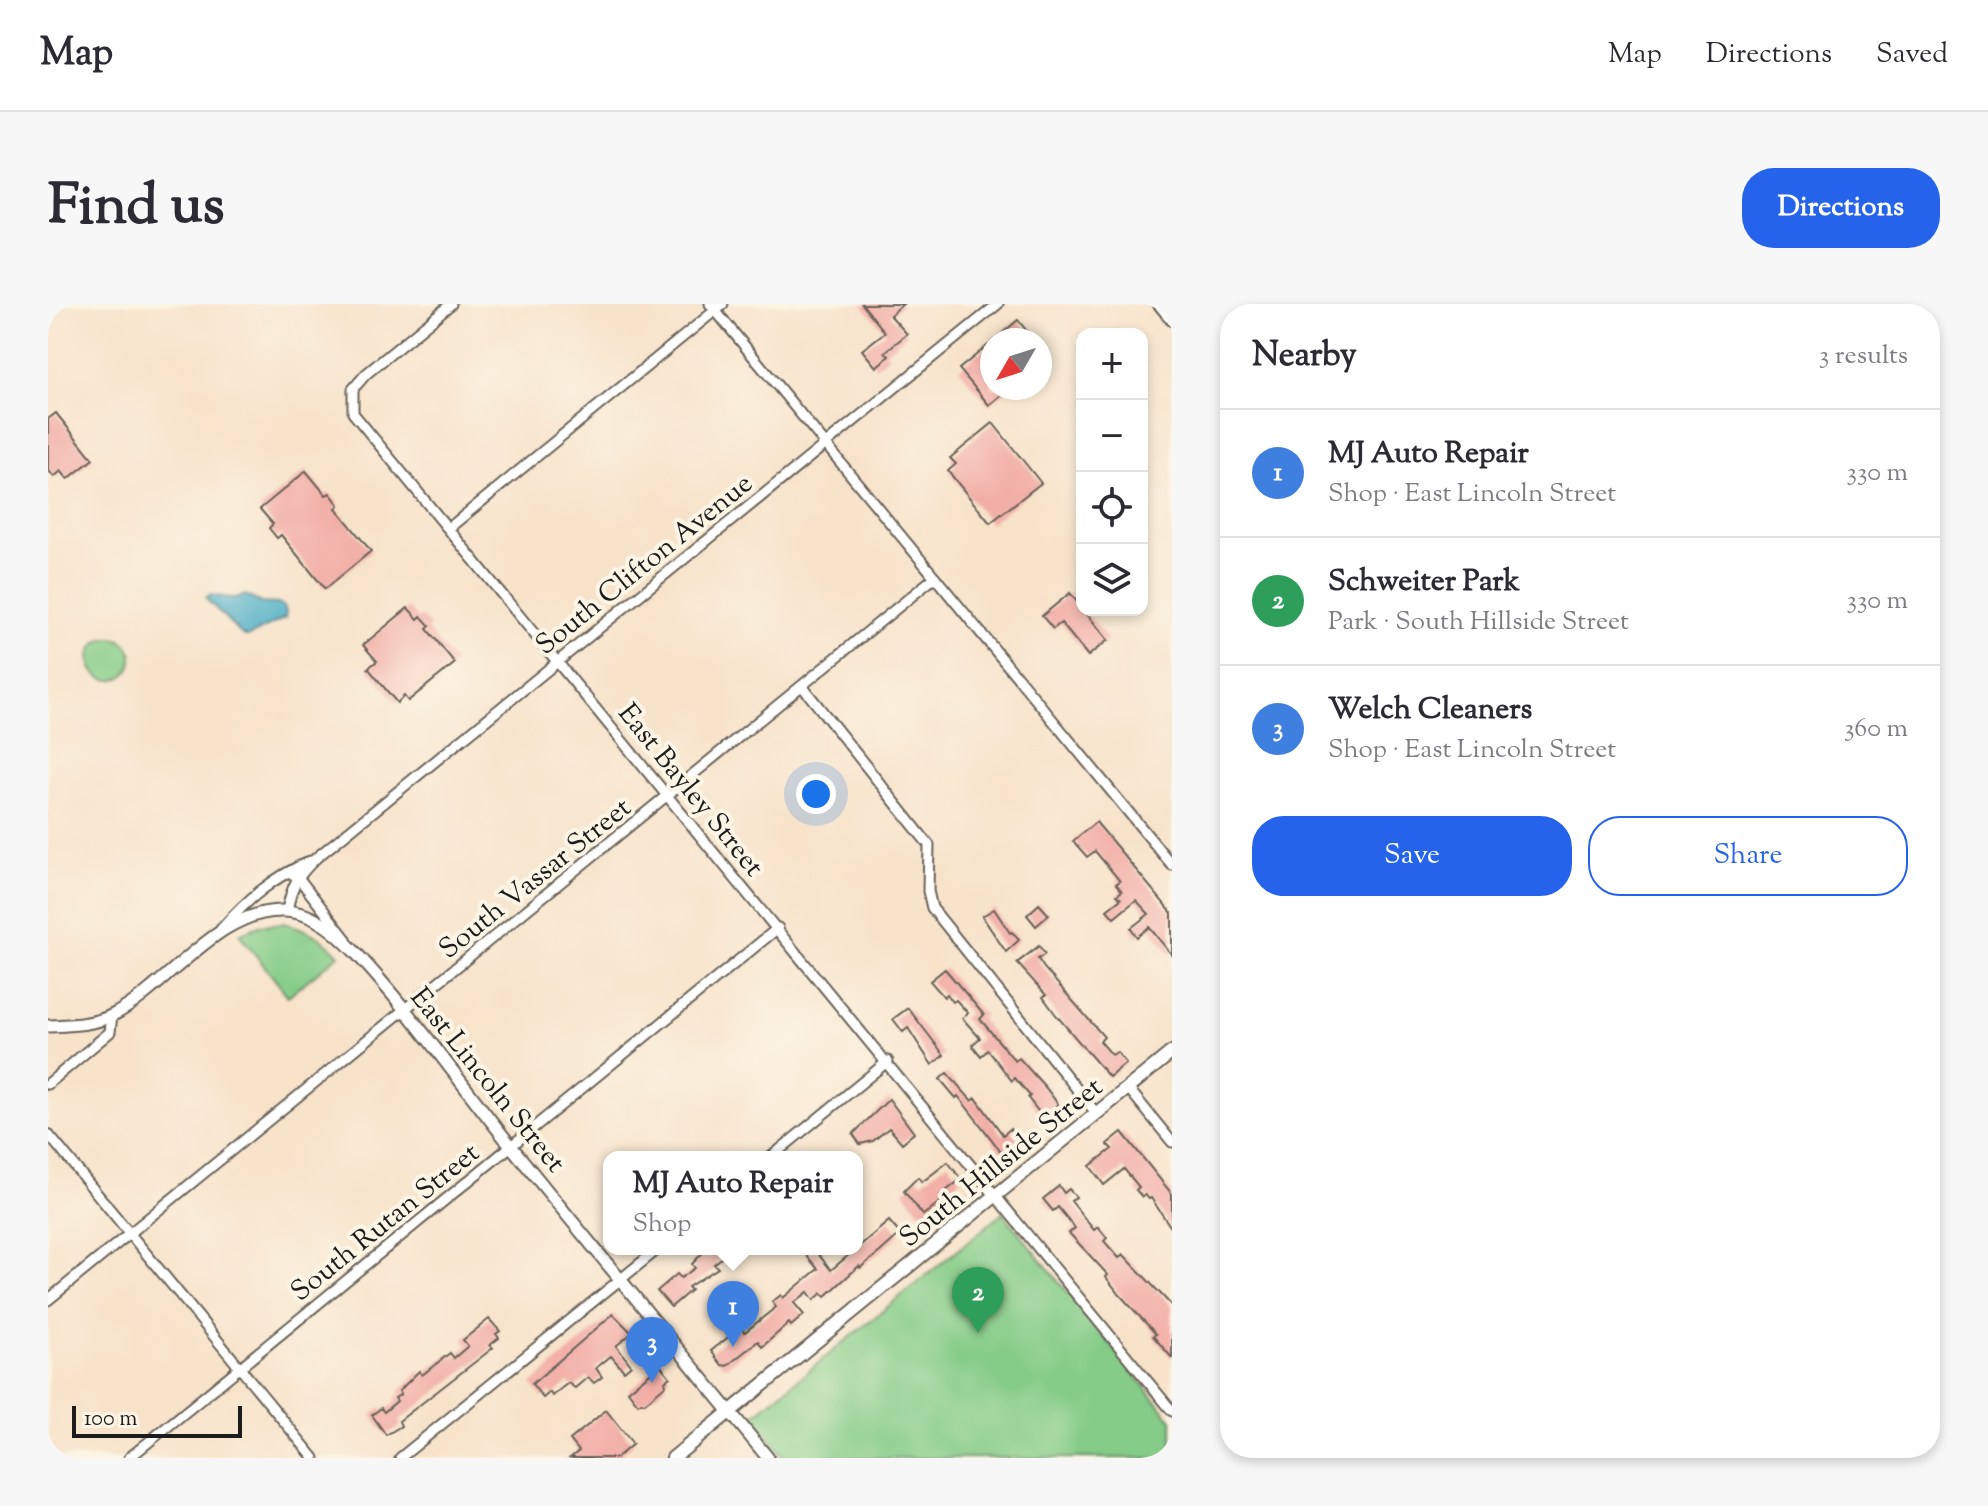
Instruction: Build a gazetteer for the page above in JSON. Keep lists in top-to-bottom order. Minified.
{"streets":{"main road":["South Hillside Street"],"street":["South Clifton Avenue","East Bayley Street","South Vassar Street","East Lincoln Street","South Rutan Street"]},"crossings":[["South Clifton Avenue","East Bayley Street"],["South Clifton Avenue","East Lincoln Street"],["East Bayley Street","South Vassar Street"],["East Bayley Street","South Hillside Street"],["East Bayley Street","South Rutan Street"],["South Vassar Street","East Lincoln Street"],["East Lincoln Street","South Hillside Street"],["East Lincoln Street","South Rutan Street"]],"scale_bar":"100 m","north":"bottom left","page":{"header":"Map","nav":["Map","Directions","Saved"],"title":"Find us","buttons":["Directions",["Save","Share"]],"heading":["Nearby","3 results"],"map_buttons":["+","−"],"list":[{"mark":"1","name":"MJ Auto Repair","note":"Shop · East Lincoln Street","value":"330 m"},{"mark":"2","name":"Schweiter Park","note":"Park · South Hillside Street","value":"330 m"},{"mark":"3","name":"Welch Cleaners","note":"Shop · East Lincoln Street","value":"360 m"}],"popup":["MJ Auto Repair","Shop"],"pins":["2","1","3"],"scale":"100 m"}}
